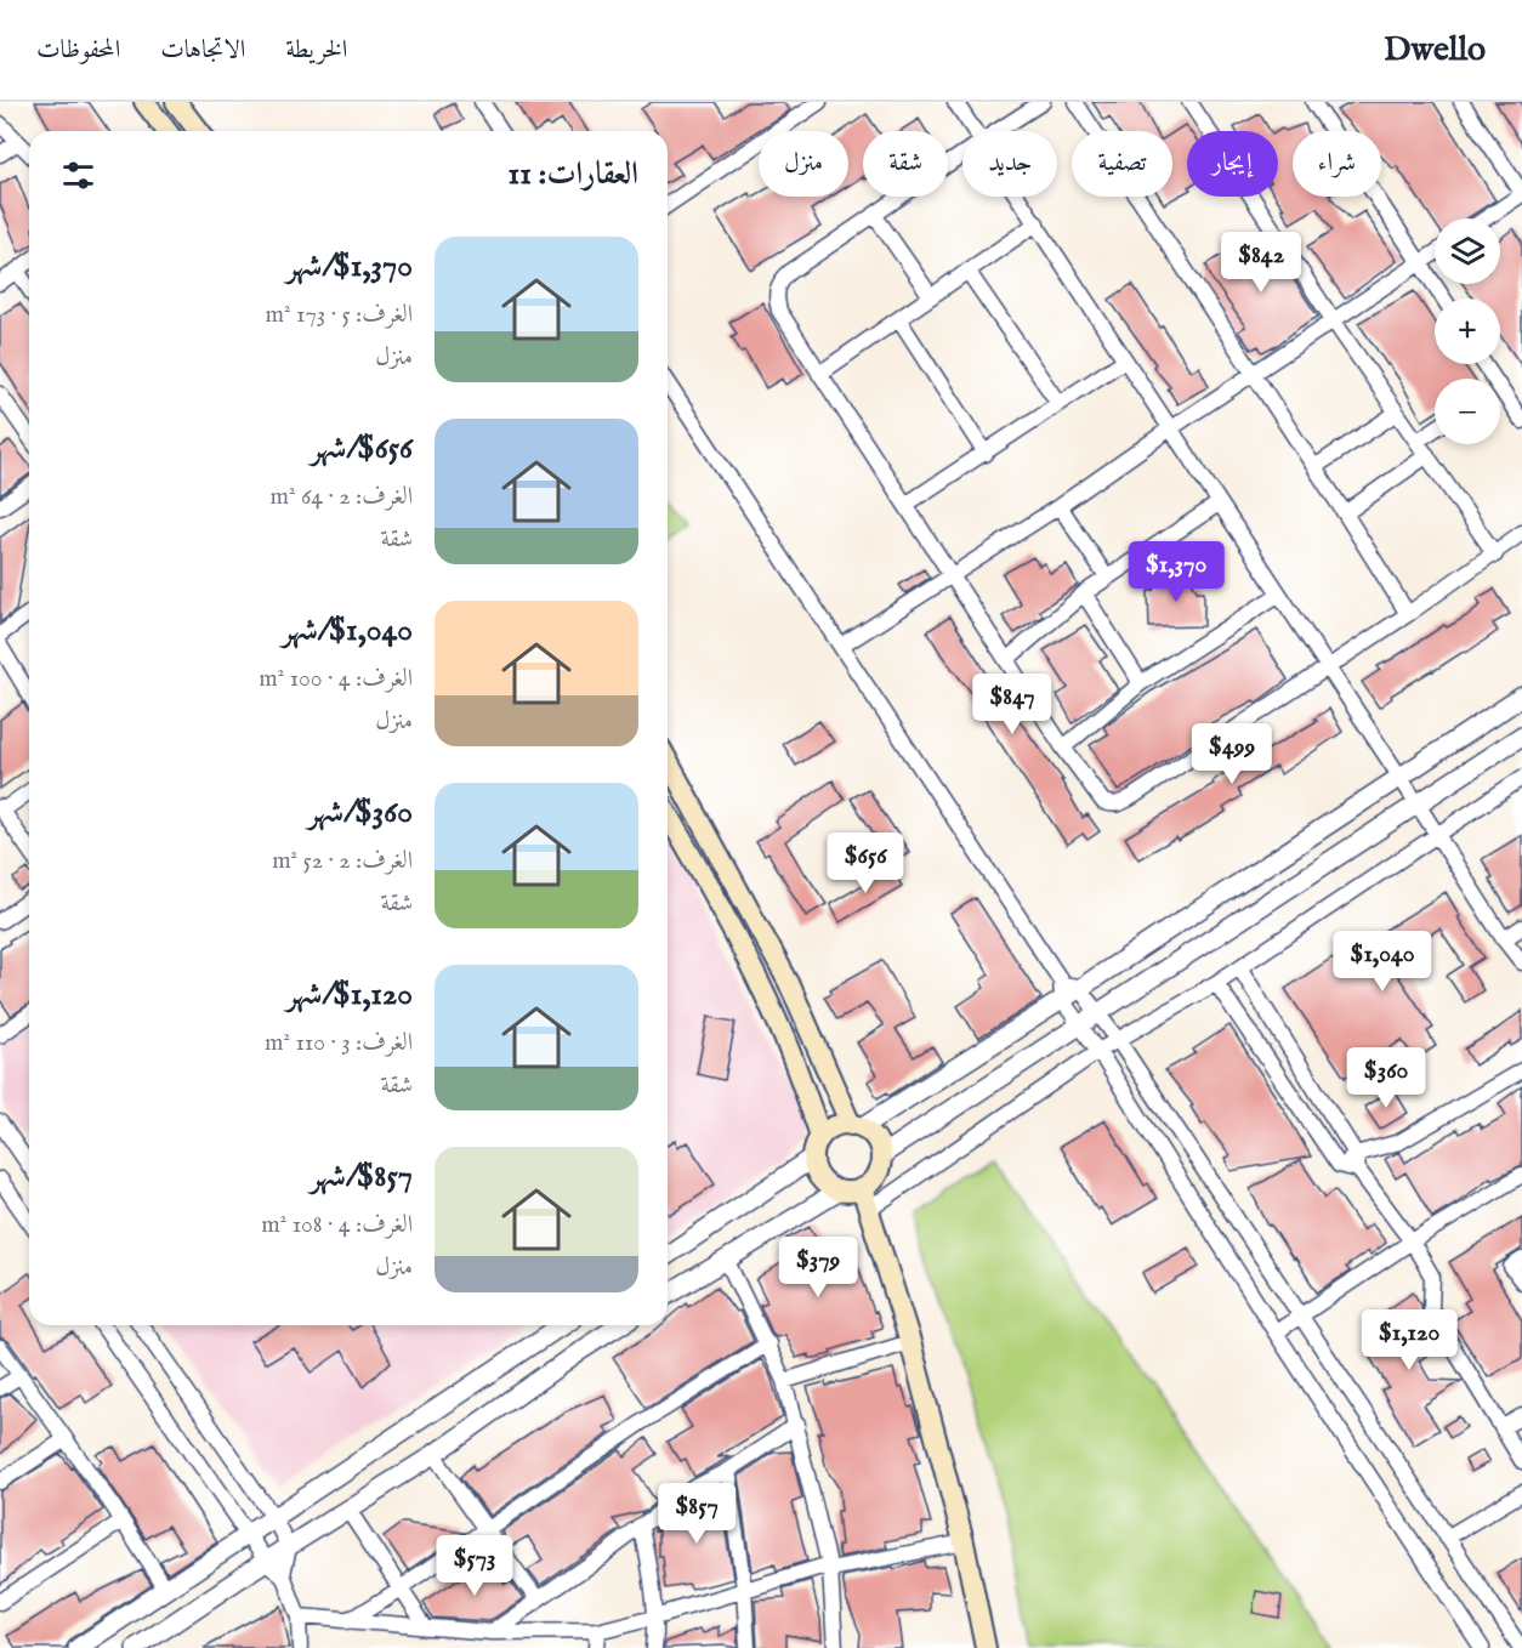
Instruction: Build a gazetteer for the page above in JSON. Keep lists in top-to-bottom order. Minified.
{"page":{"header":"Dwello","nav":["الخريطة","الاتجاهات","المحفوظات"],"chip":["شراء","إيجار","تصفية","جديد","شقة","منزل"],"heading":"العقارات: 11","map_buttons":["+","−"],"list":[{"name":"$1,370/شهر","note":"الغرف: 5 · 173 m² · منزل"},{"name":"$656/شهر","note":"الغرف: 2 · 64 m² · شقة"},{"name":"$1,040/شهر","note":"الغرف: 4 · 100 m² · منزل"},{"name":"$360/شهر","note":"الغرف: 2 · 52 m² · شقة"},{"name":"$1,120/شهر","note":"الغرف: 3 · 110 m² · شقة"},{"name":"$857/شهر","note":"الغرف: 4 · 108 m² · منزل"}],"price":["$842","$1,370","$847","$499","$656","$1,040","$360","$379","$1,120","$857","$573"]}}
